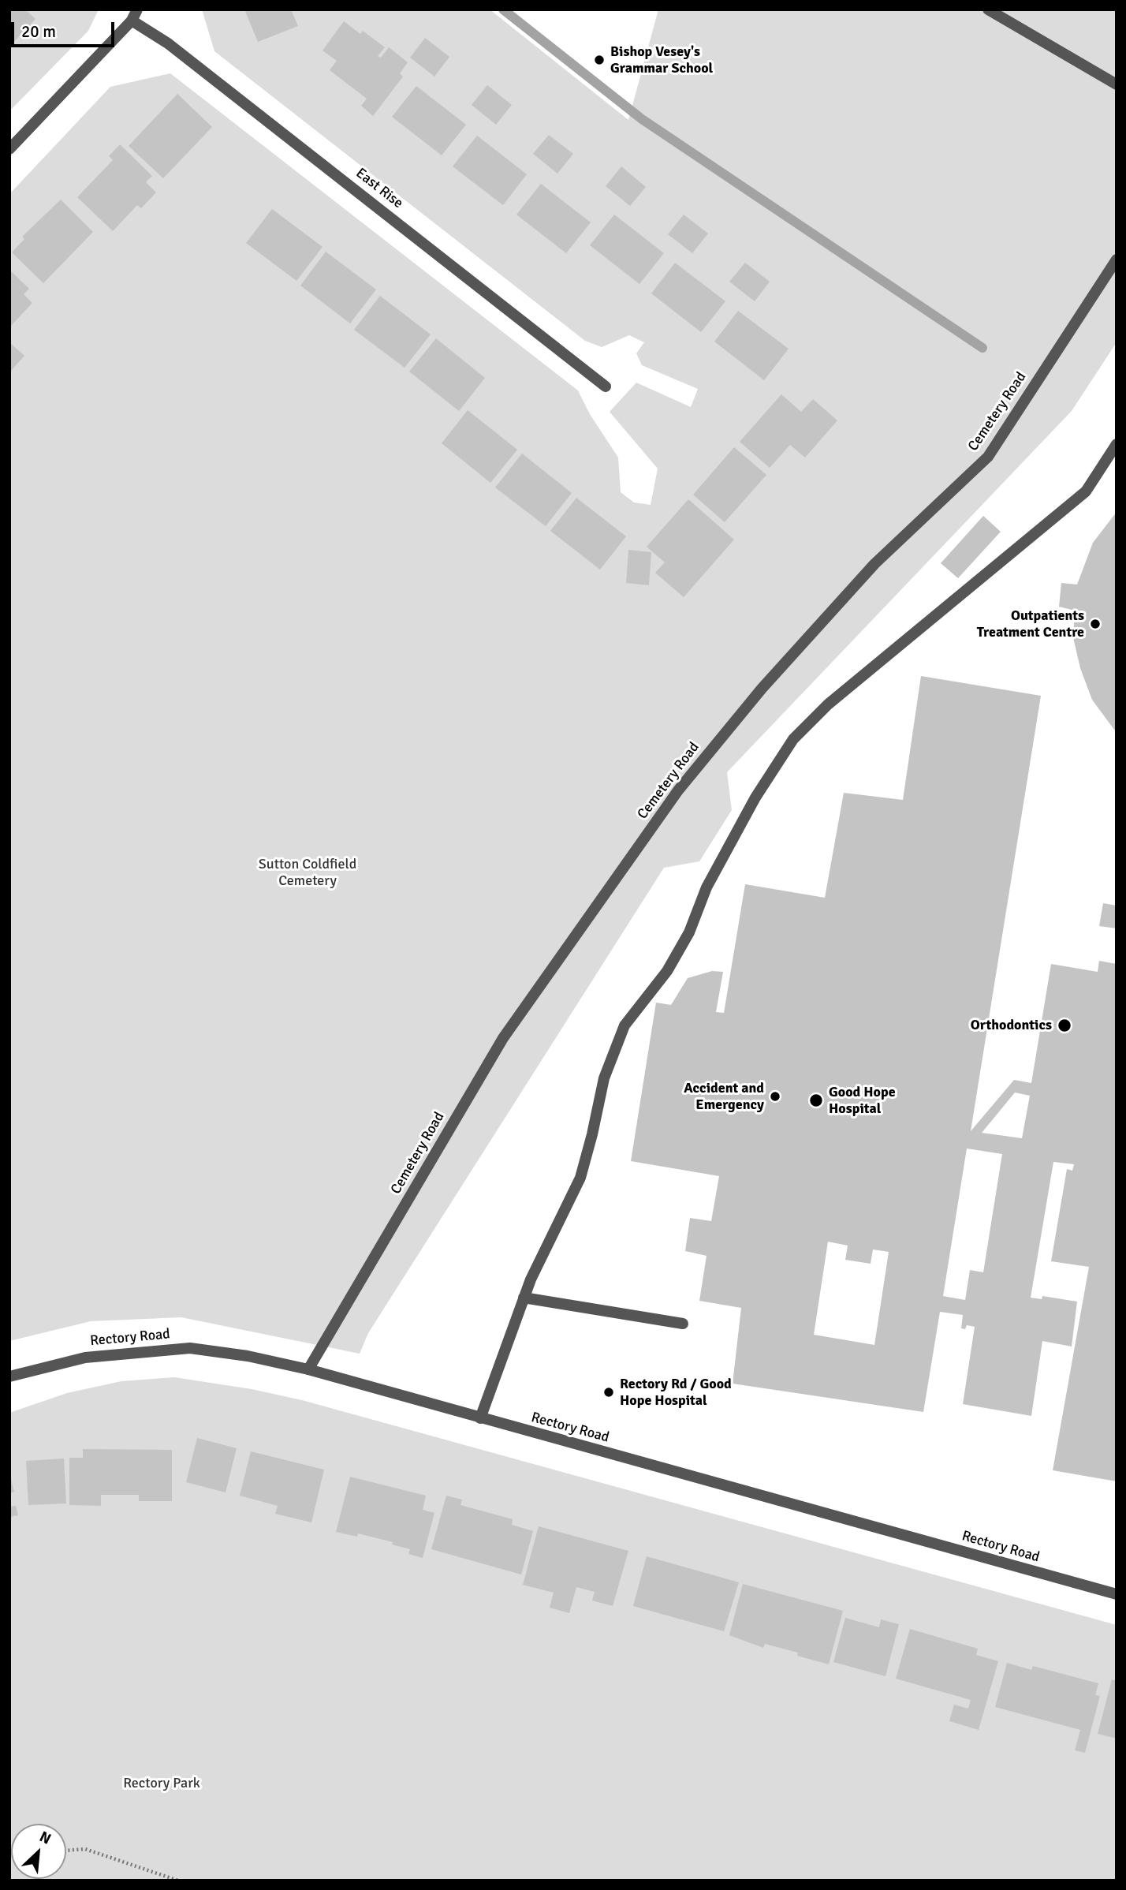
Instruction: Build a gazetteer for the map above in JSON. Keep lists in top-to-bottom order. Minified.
{"streets":{"street":["East Rise","Cemetery Road","Rectory Road"]},"crossings":[["Cemetery Road","Rectory Road"]],"parks":["Sutton Coldfield Cemetery","Rectory Park"],"places":["Bishop Vesey's Grammar School","Outpatients Treatment Centre","Orthodontics","Accident and Emergency","Good Hope Hospital","Rectory Rd / Good Hope Hospital"],"scale_bar":"20 m","north":"top right"}
